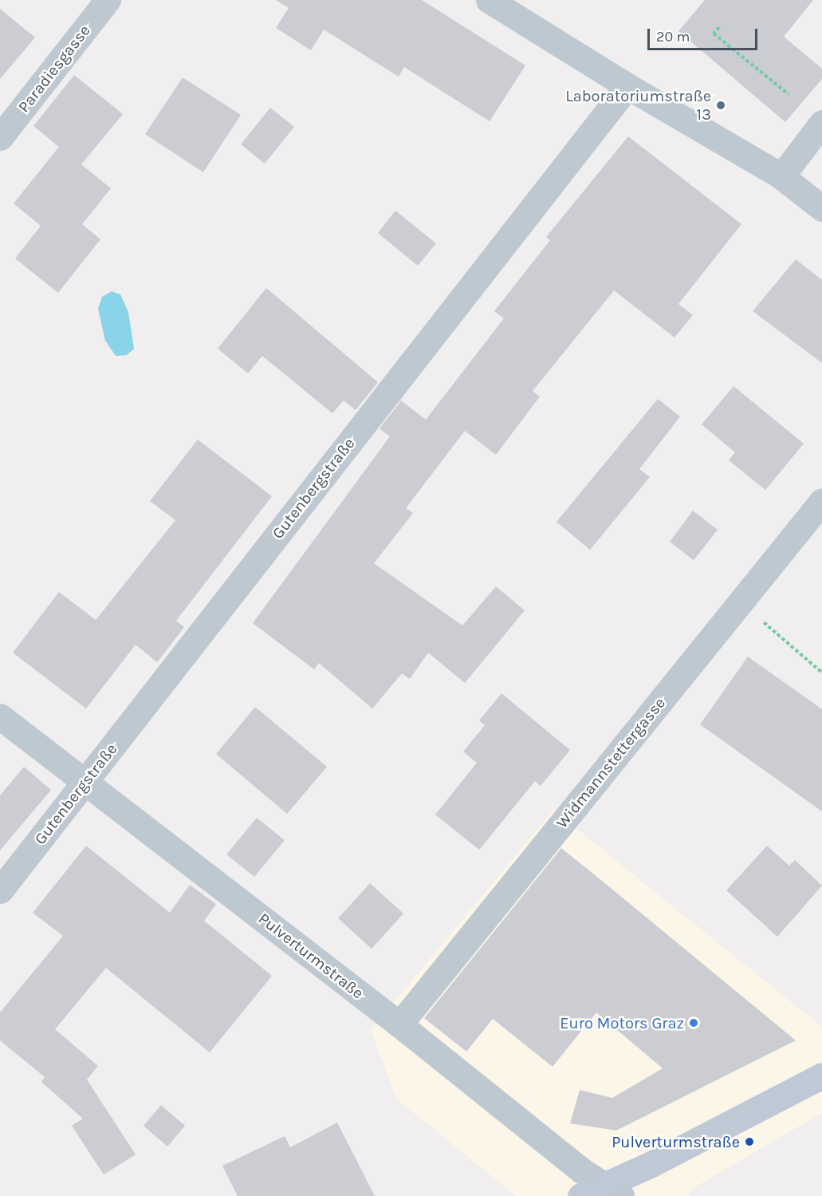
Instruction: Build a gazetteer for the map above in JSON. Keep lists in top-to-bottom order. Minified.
{"streets":{"street":["Paradiesgasse","Gutenbergstraße","Widmannstettergasse","Pulverturmstraße"]},"crossings":[["Gutenbergstraße","Pulverturmstraße"],["Widmannstettergasse","Pulverturmstraße"]],"places":["Laboratoriumstraße 13","Euro Motors Graz","Pulverturmstraße"],"scale_bar":"20 m"}
